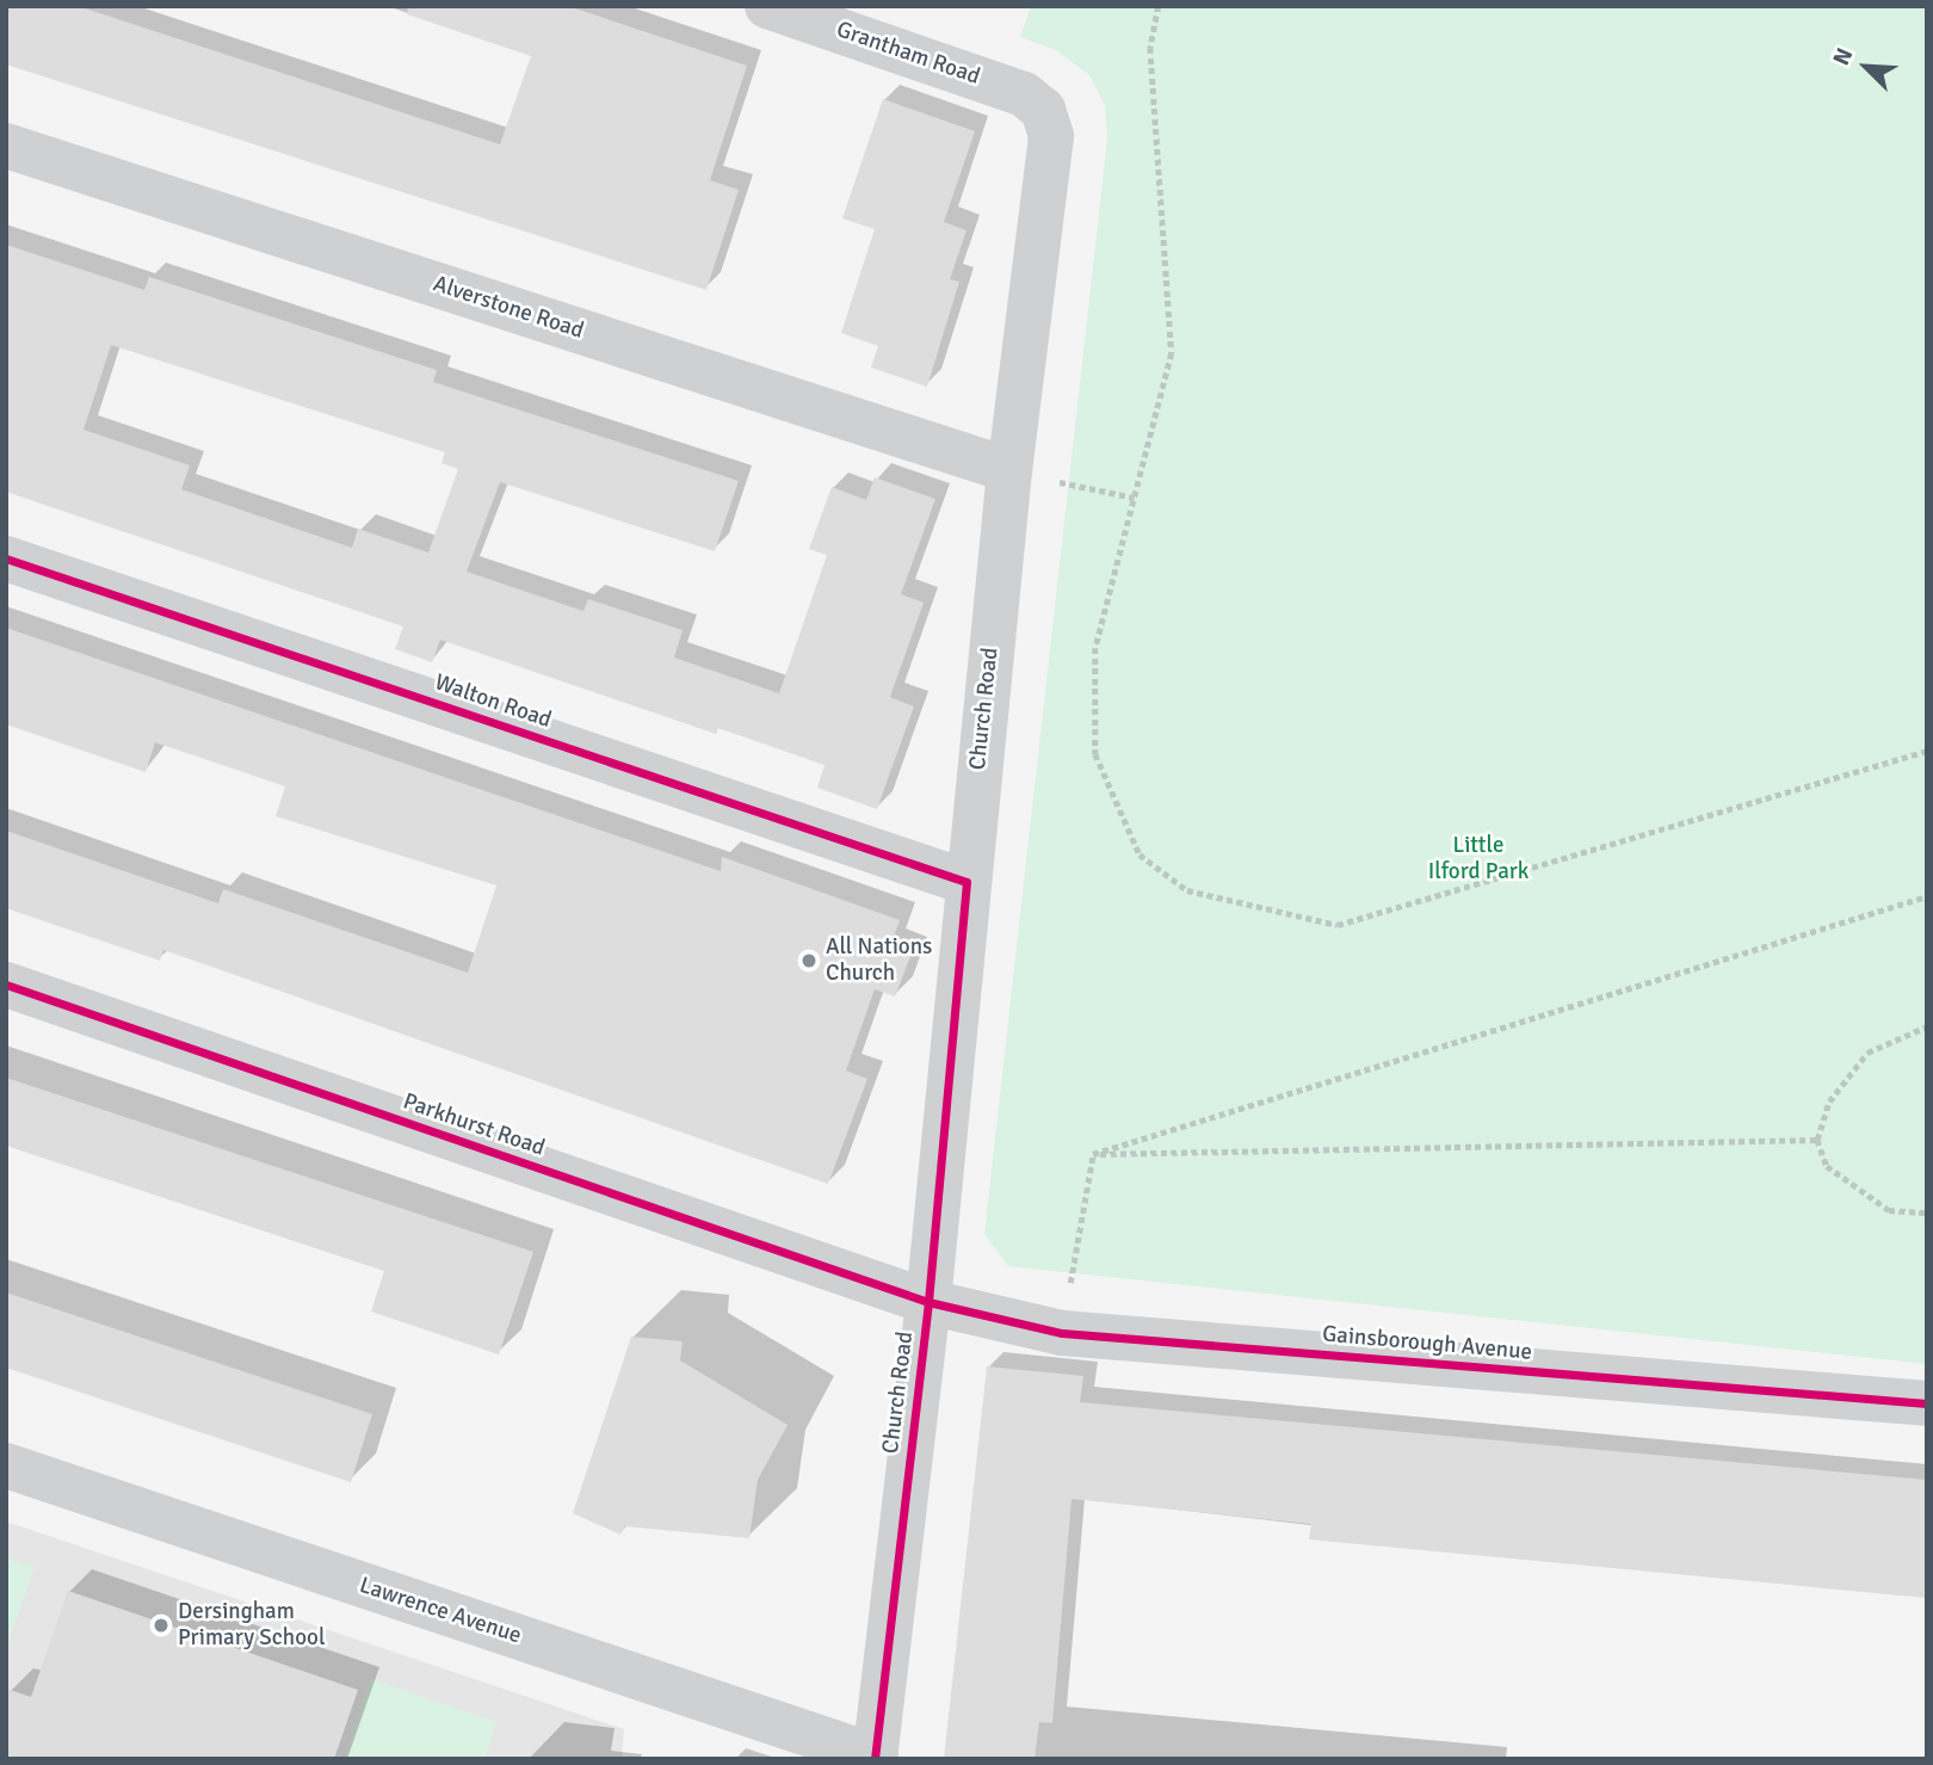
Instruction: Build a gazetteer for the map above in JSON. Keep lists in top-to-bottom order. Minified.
{"streets":{"street":["Grantham Road","Alverstone Road","Walton Road","Church Road","Parkhurst Road","Gainsborough Avenue","Lawrence Avenue"]},"crossings":[["Grantham Road","Church Road"],["Alverstone Road","Church Road"],["Walton Road","Church Road"],["Church Road","Parkhurst Road"],["Church Road","Gainsborough Avenue"],["Church Road","Lawrence Avenue"],["Parkhurst Road","Gainsborough Avenue"]],"parks":["Little Ilford Park"],"places":["All Nations Church","Dersingham Primary School"],"north":"top left"}
